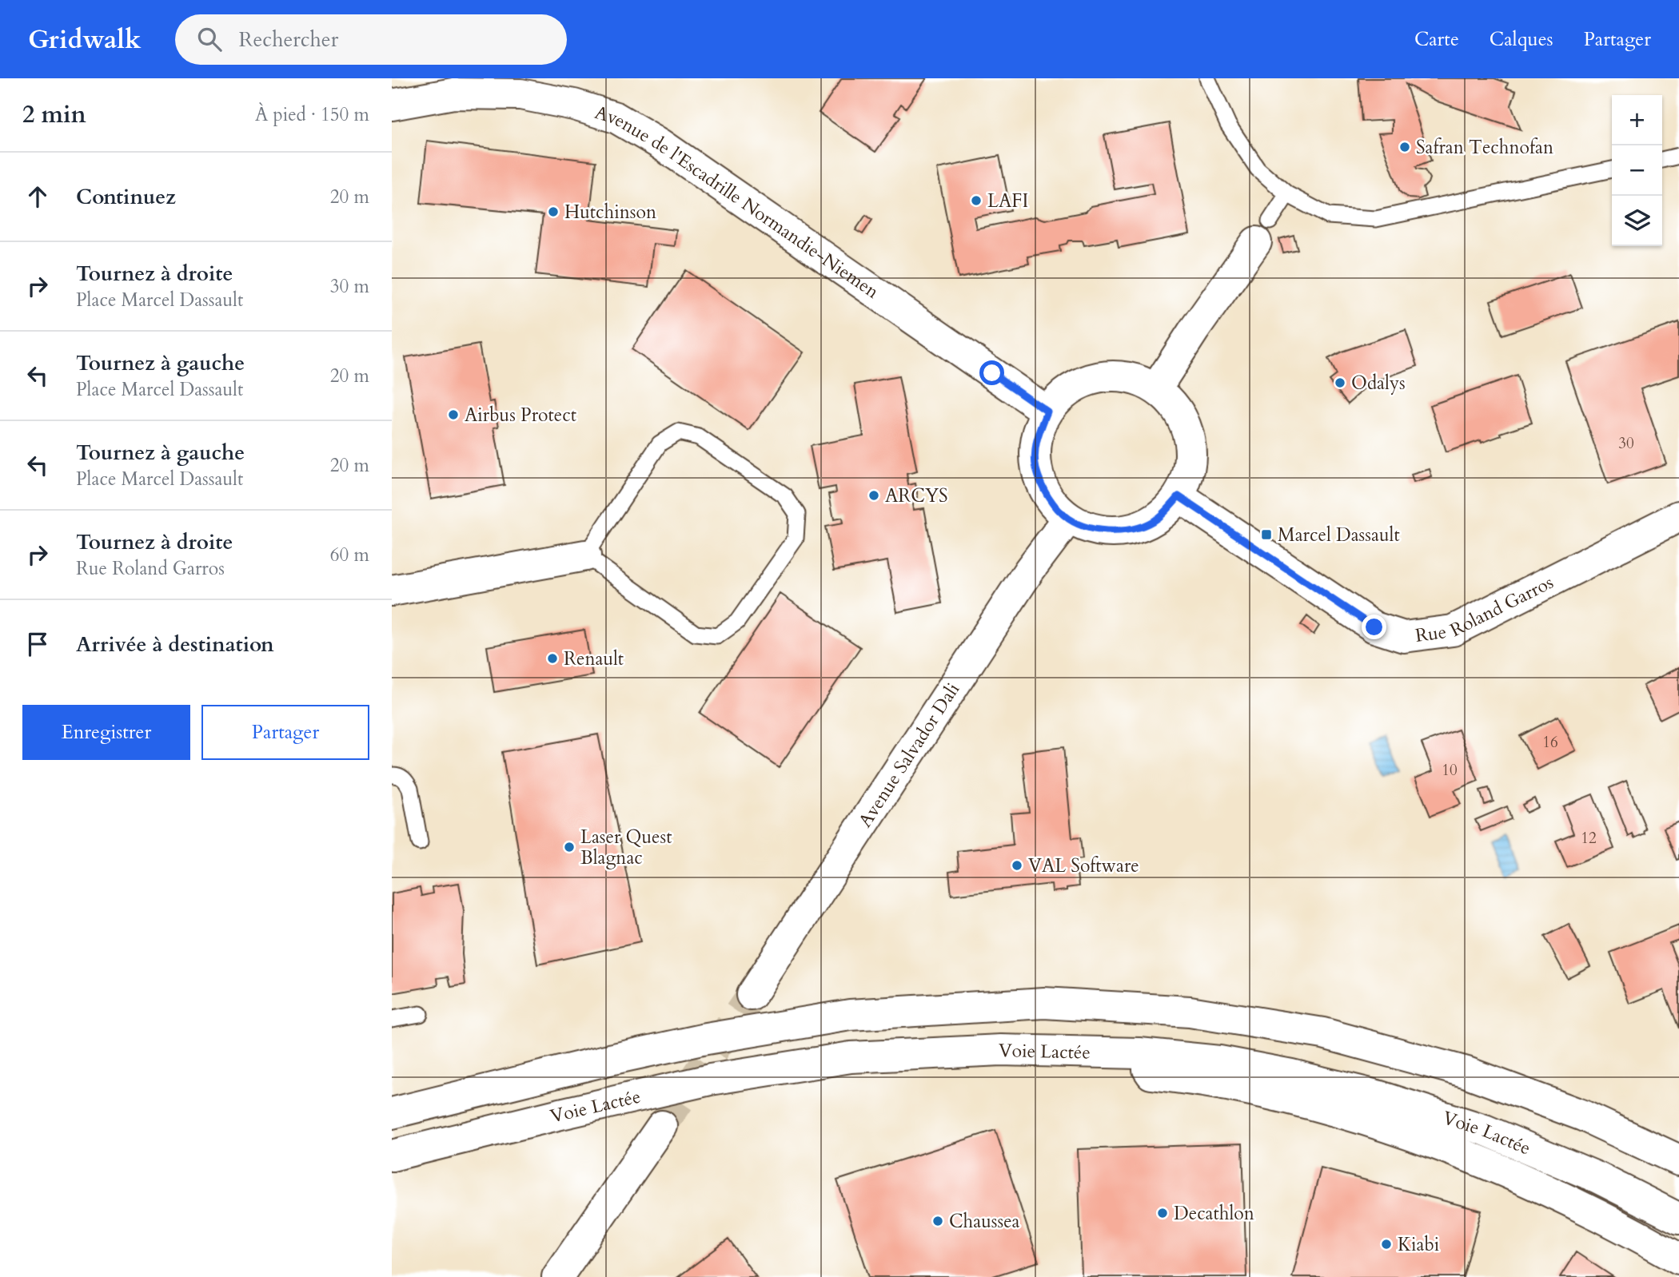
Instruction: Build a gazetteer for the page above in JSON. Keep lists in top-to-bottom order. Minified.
{"streets":{"main road":["Avenue de l'Escadrille Normandie-Niemen","Rue Roland Garros","Avenue Salvador Dali","Voie Lactée"]},"crossings":[["Avenue de l'Escadrille Normandie-Niemen","Rue Roland Garros"],["Avenue de l'Escadrille Normandie-Niemen","Avenue Salvador Dali"],["Rue Roland Garros","Avenue Salvador Dali"]],"places":{"other":["Safran Technofan","LAFI","Hutchinson","Odalys","Airbus Protect","ARCYS","Renault","Laser Quest Blagnac","VAL Software","Decathlon","Chaussea","Kiabi"],"transit":["Marcel Dassault"]},"house_numbers":["30","16","10","12"],"page":{"header":"Gridwalk","search":"Rechercher","nav":["Carte","Calques","Partager"],"heading":["2 min","À pied · 150 m"],"map_buttons":["+","−"],"list":[["Continuez","20 m"],["Tournez à droite","Place Marcel Dassault","30 m"],["Tournez à gauche","Place Marcel Dassault","20 m"],["Tournez à gauche","Place Marcel Dassault","20 m"],["Tournez à droite","Rue Roland Garros","60 m"],"Arrivée à destination"],"buttons":["Enregistrer","Partager"]}}
